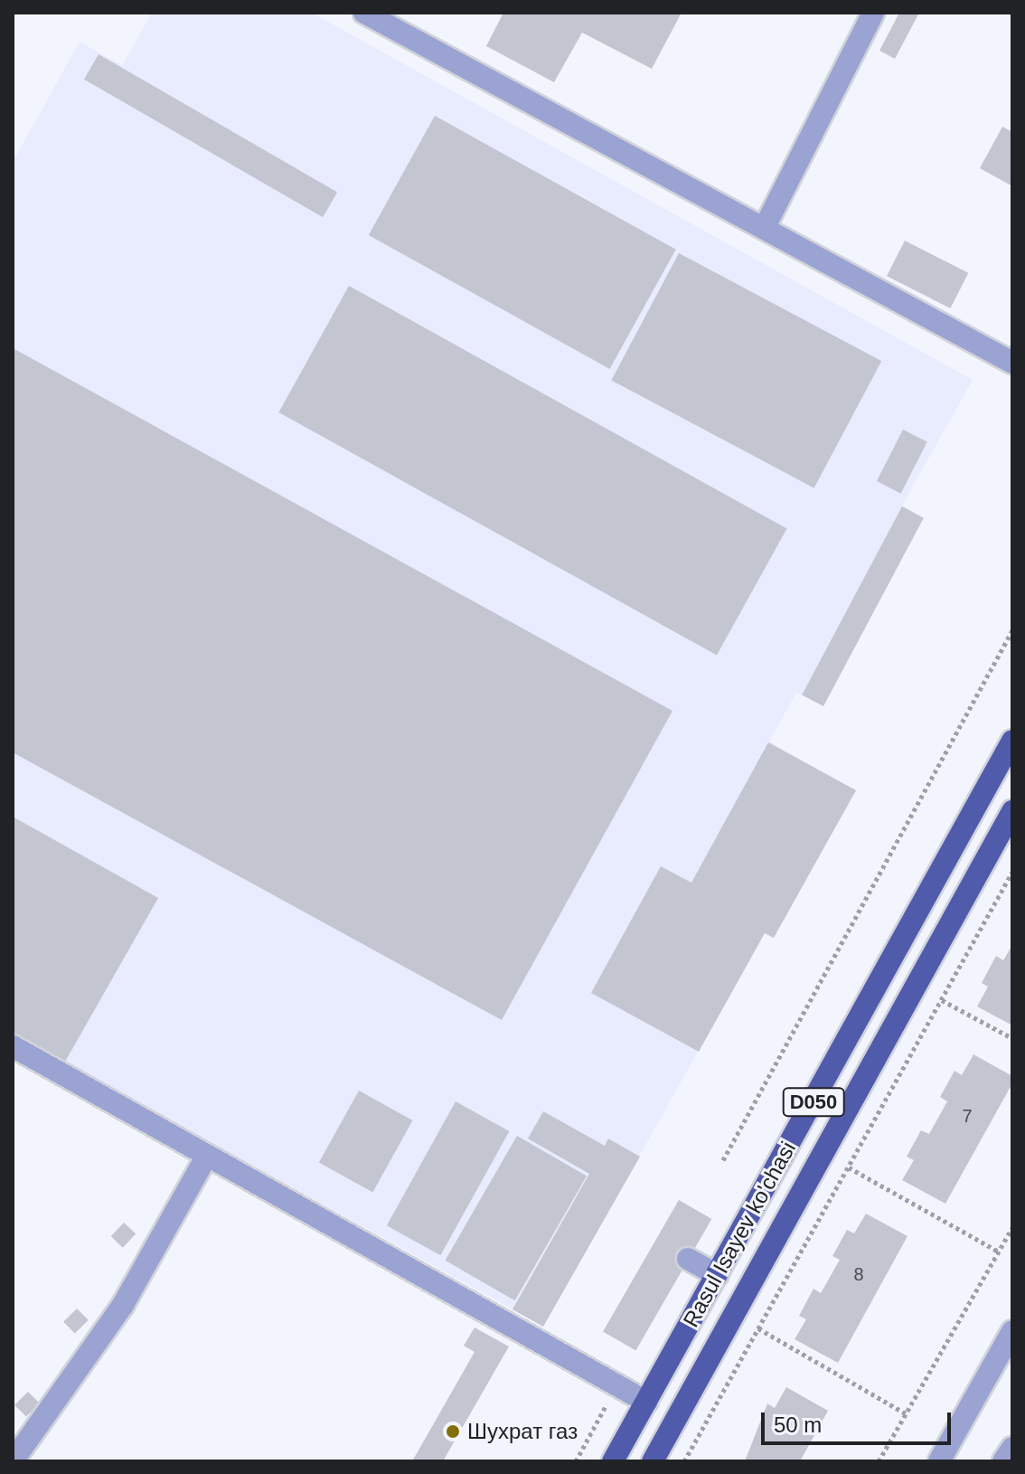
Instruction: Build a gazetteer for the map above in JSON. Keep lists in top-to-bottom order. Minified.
{"streets":{"main road":["D050","Rasul Isayev ko'chasi"]},"places":["Шухрат газ"],"house_numbers":["7","8"],"scale_bar":"50 m"}
